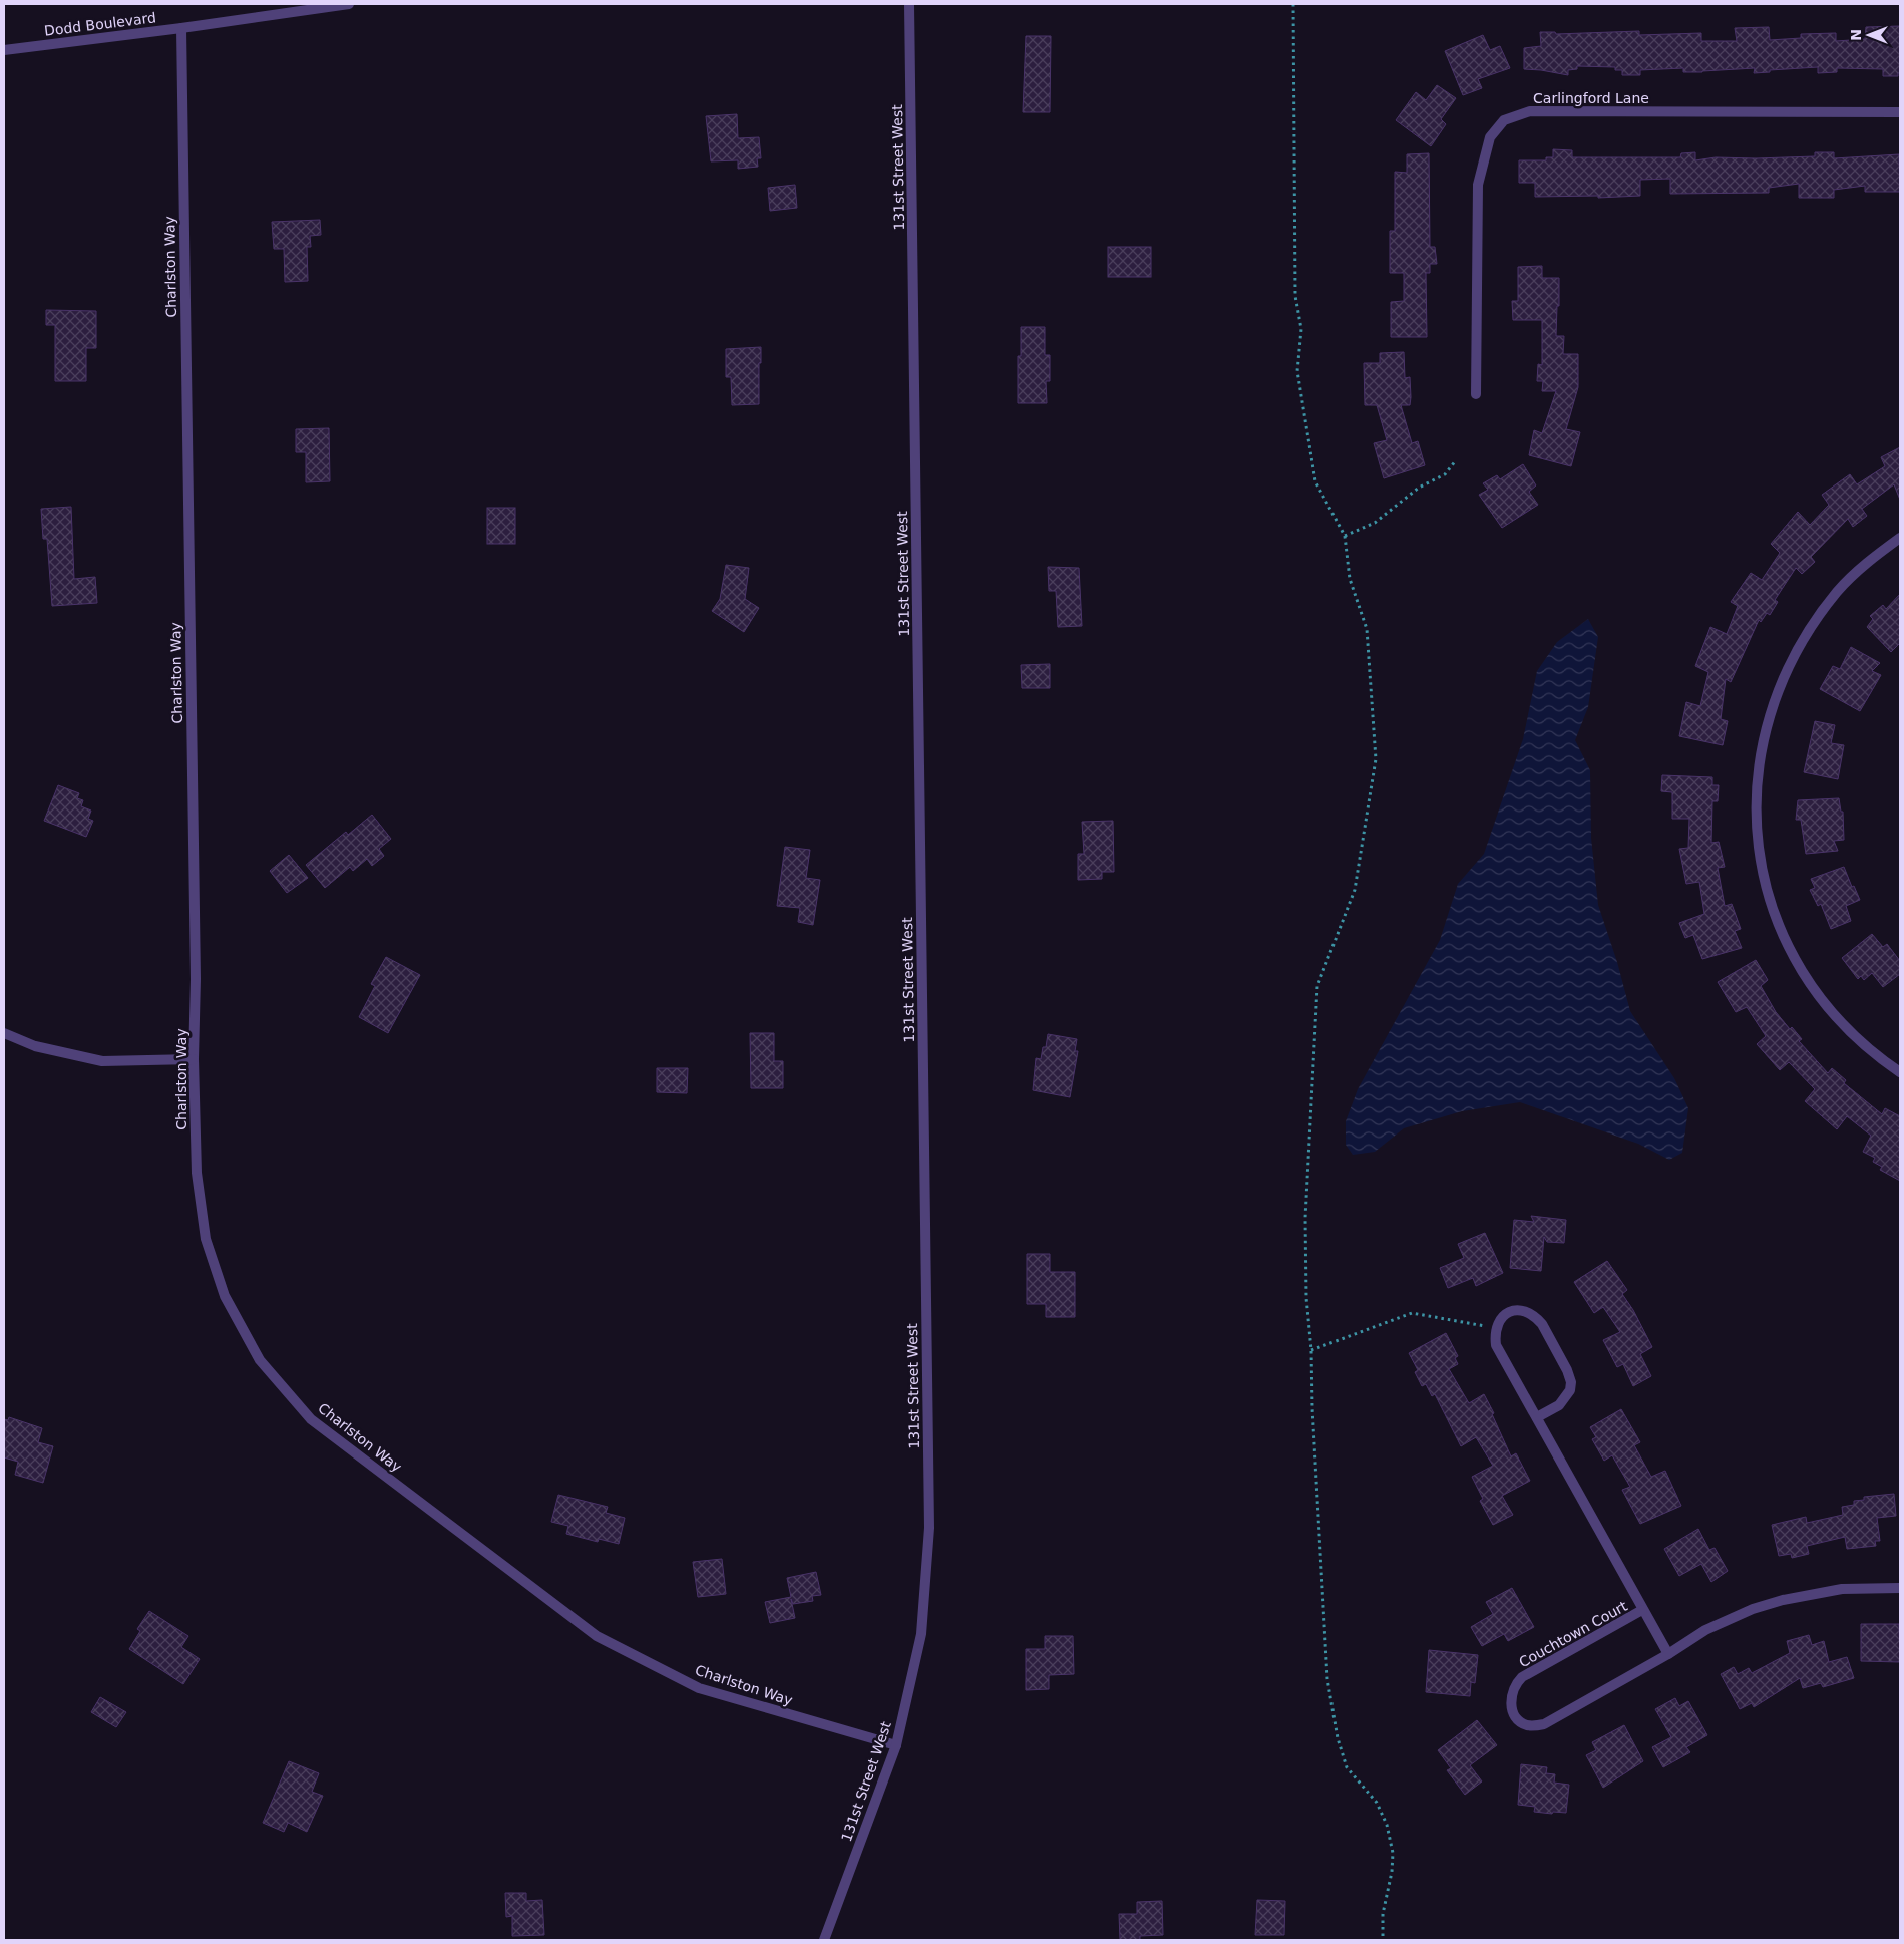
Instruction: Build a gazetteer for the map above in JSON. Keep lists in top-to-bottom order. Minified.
{"streets":{"street":["Dodd Boulevard","Carlingford Lane","131st Street West","Charlston Way","Couchtown Court"]},"crossings":[["Dodd Boulevard","Charlston Way"],["131st Street West","Charlston Way"]],"north":"left"}
